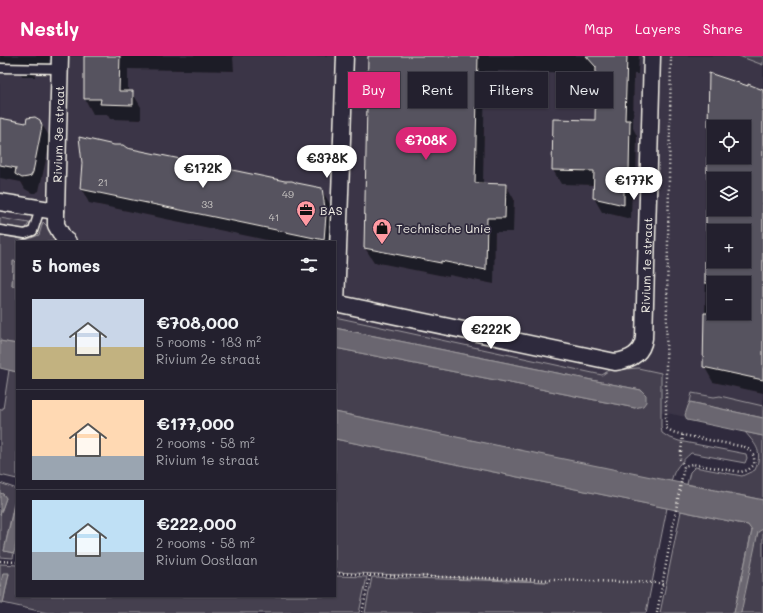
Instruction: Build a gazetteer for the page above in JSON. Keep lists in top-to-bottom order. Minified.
{"streets":{"street":["Rivium 3e straat","Rivium 1e straat"]},"places":{"office":["BAS"],"shop":["Technische Unie"]},"house_numbers":["21","49","33","41"],"page":{"header":"Nestly","nav":["Map","Layers","Share"],"chip":["Buy","Rent","Filters","New"],"map_buttons":["+","−"],"price":["€708K","€378K","€172K","€177K","€222K"],"heading":"5 homes","list":[{"name":"€708,000","note":"5 rooms · 183 m² · Rivium 2e straat"},{"name":"€177,000","note":"2 rooms · 58 m² · Rivium 1e straat"},{"name":"€222,000","note":"2 rooms · 58 m² · Rivium Oostlaan"}]}}
